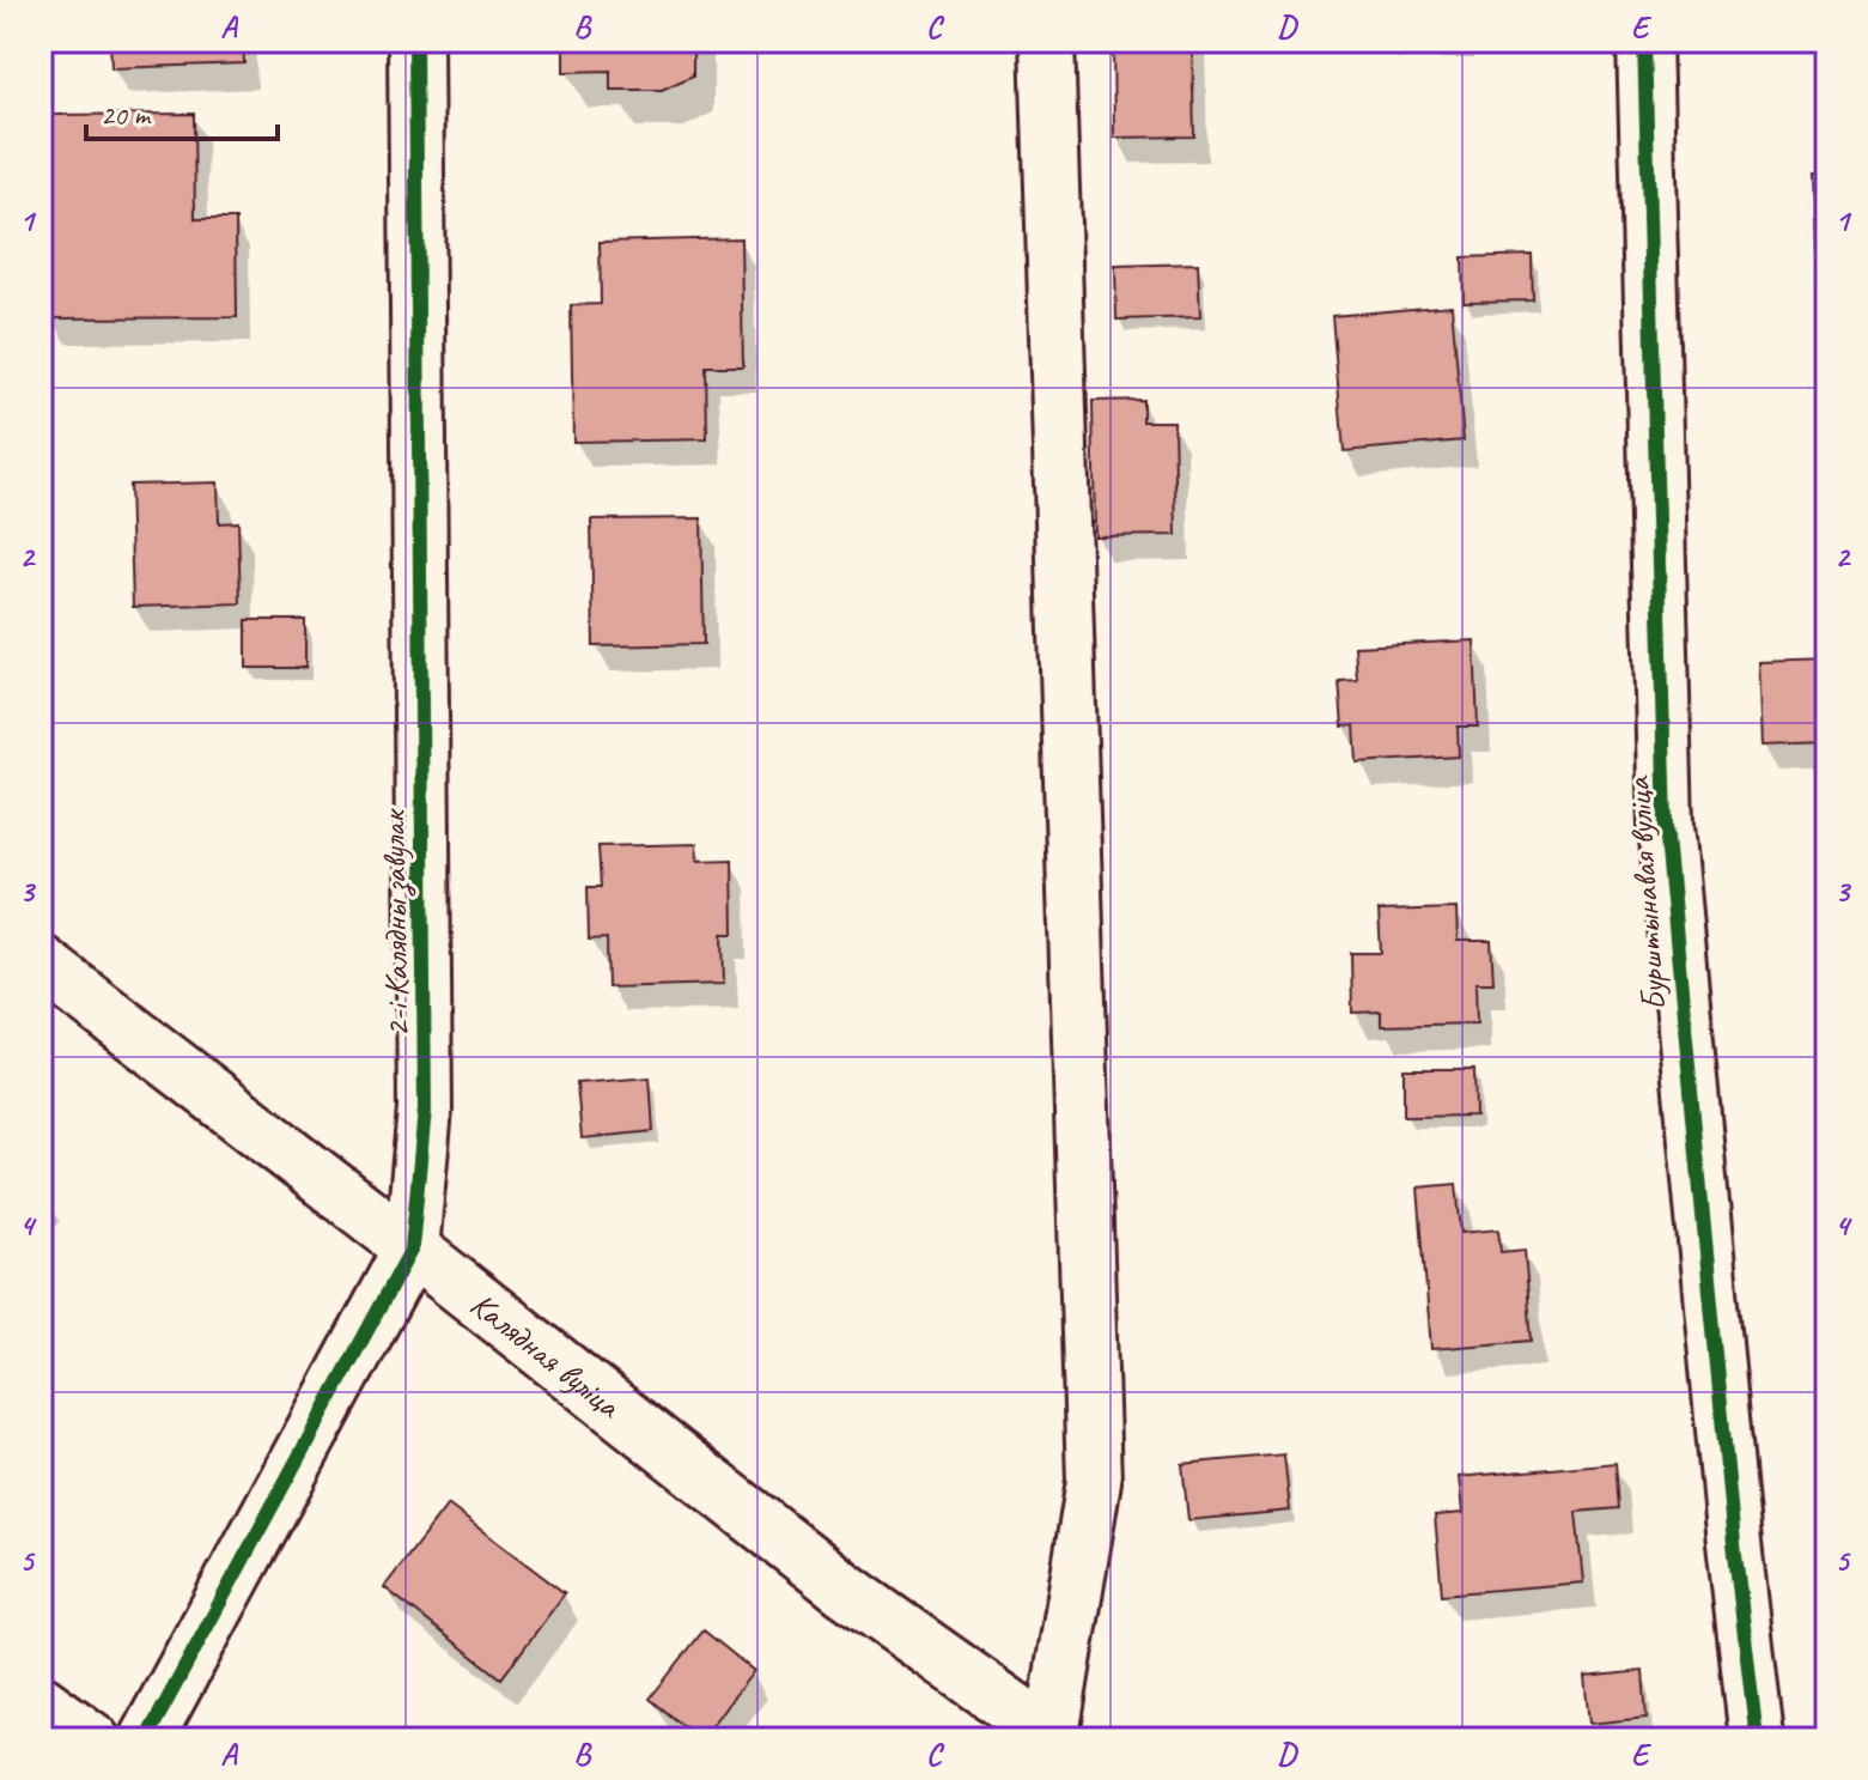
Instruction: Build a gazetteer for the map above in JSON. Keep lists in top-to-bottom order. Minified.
{"streets":{"street":["Бурштынавая вуліца","2-і Калядны завулак","Калядная вуліца"]},"crossings":[["2-і Калядны завулак","Калядная вуліца"]],"scale_bar":"20 m","grid":{"columns":["A","B","C","D","E"],"rows":["1","2","3","4","5"]}}
